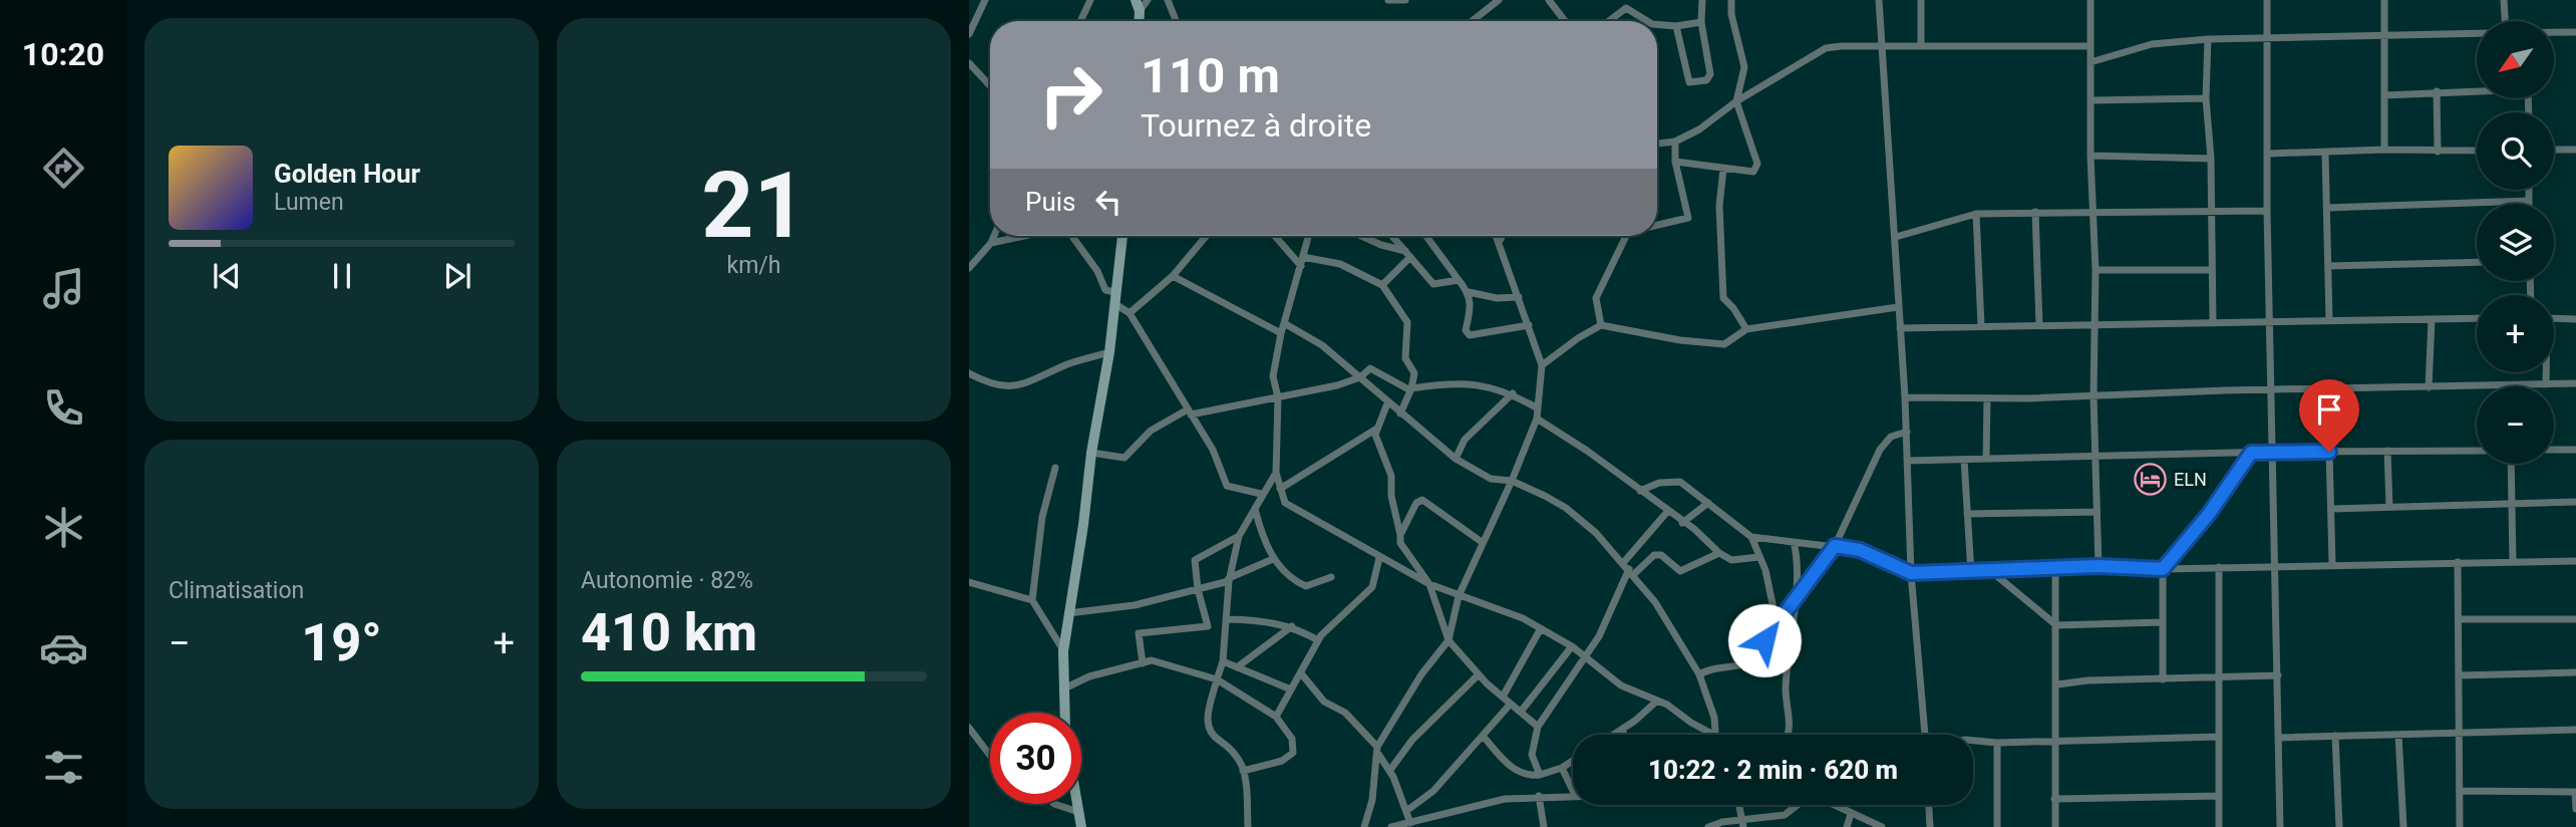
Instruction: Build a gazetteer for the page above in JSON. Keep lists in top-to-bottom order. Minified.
{"places":{"hotel":["ELN"]},"north":"bottom left","page":{"tabs":"10:20","tile":[["21","km/h"],"Climatisation",["Autonomie · 82%","410 km"]],"map_buttons":["+","−"],"turn":["110 m","Tournez à droite"],"song":["Golden Hour","Lumen"],"then":"Puis","heat":["−","19°","+"],"limit":"30","trip":"10:22 · 2 min · 620 m"}}
